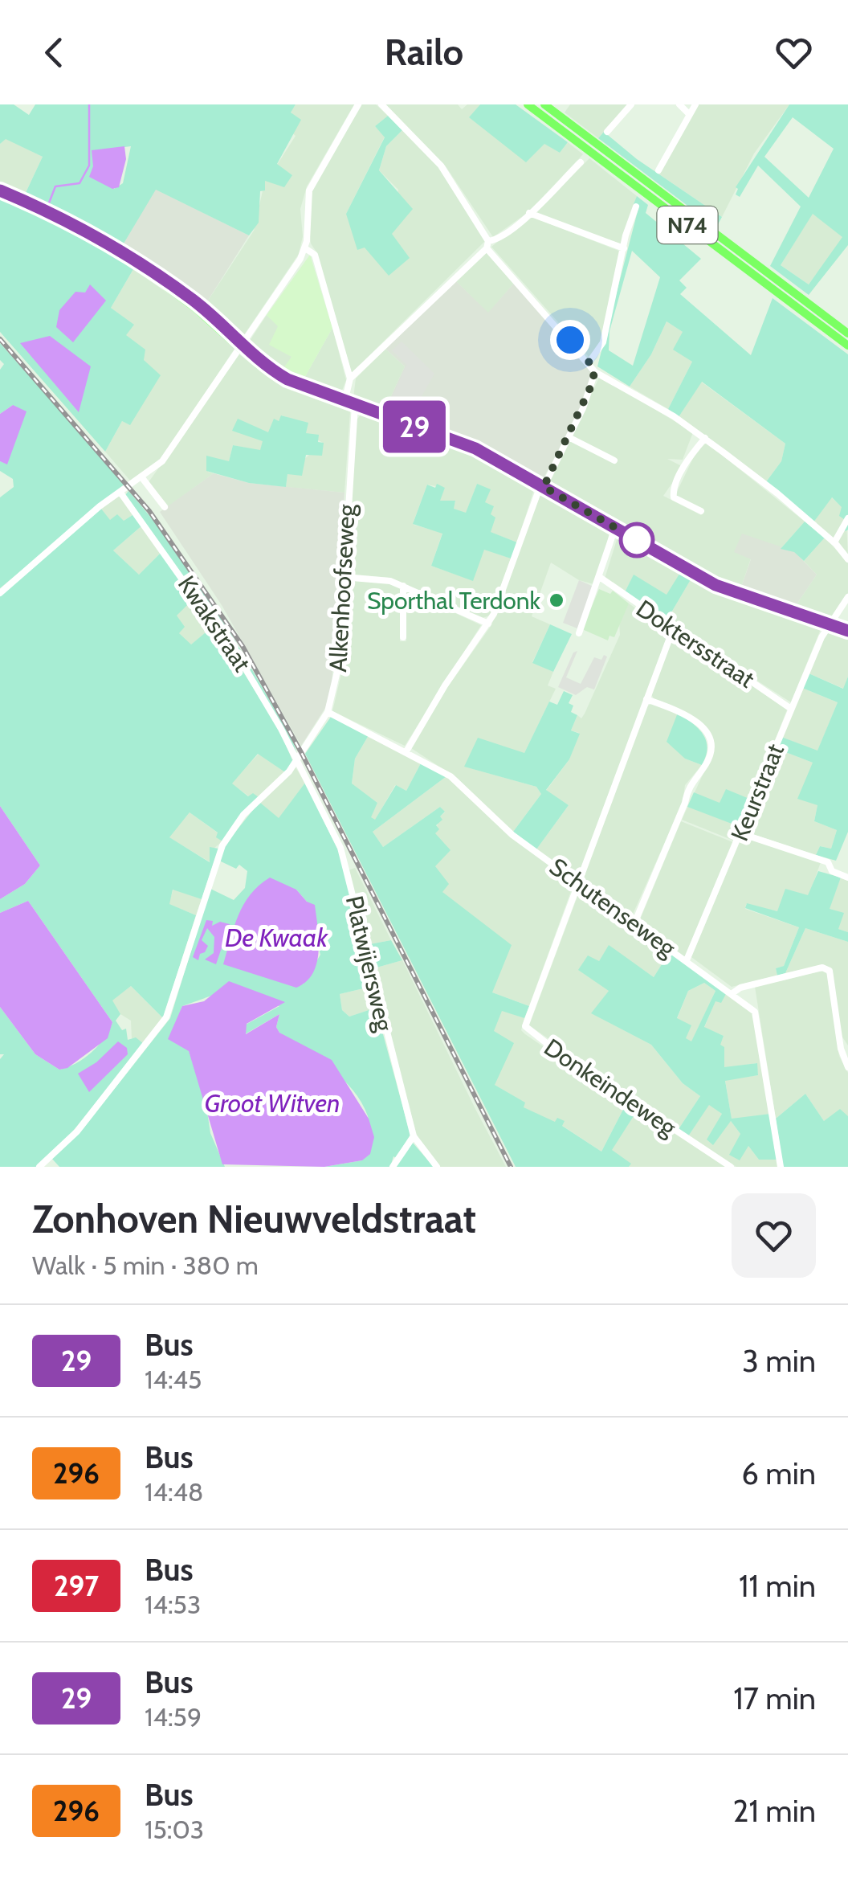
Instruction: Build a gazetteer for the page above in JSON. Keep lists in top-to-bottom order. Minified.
{"streets":{"highway":["N74"],"street":["Alkenhoofseweg","Kwakstraat","Doktersstraat","Keurstraat","Schutenseweg","Platwijersweg","Donkeindeweg"]},"crossings":[["Alkenhoofseweg","Kwakstraat"],["Alkenhoofseweg","Schutenseweg"],["Alkenhoofseweg","Platwijersweg"],["Kwakstraat","Platwijersweg"],["Doktersstraat","Keurstraat"],["Doktersstraat","Donkeindeweg"],["Keurstraat","Schutenseweg"],["Schutenseweg","Donkeindeweg"]],"water":["De Kwaak","Groot Witven"],"places":["Sporthal Terdonk"],"lines":["bus line 29"],"page":{"header":"Railo","on_map":"29","heading":["Zonhoven Nieuwveldstraat","Walk · 5 min · 380 m"],"list":[{"mark":"29","name":"Bus","note":"14:45","value":"3 min"},{"mark":"296","name":"Bus","note":"14:48","value":"6 min"},{"mark":"297","name":"Bus","note":"14:53","value":"11 min"},{"mark":"29","name":"Bus","note":"14:59","value":"17 min"},{"mark":"296","name":"Bus","note":"15:03","value":"21 min"}]}}
